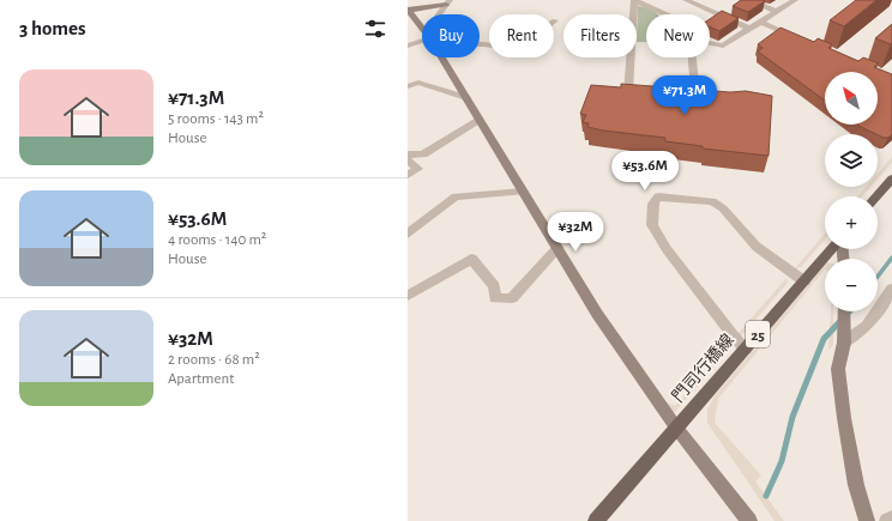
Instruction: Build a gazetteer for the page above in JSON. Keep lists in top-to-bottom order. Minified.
{"streets":{"main road":["25","門司行橋線"]},"north":"top left","page":{"heading":"3 homes","chip":["Buy","Rent","Filters","New"],"list":[{"name":"¥71.3M","note":"5 rooms · 143 m² · House"},{"name":"¥53.6M","note":"4 rooms · 140 m² · House"},{"name":"¥32M","note":"2 rooms · 68 m² · Apartment"}],"map_buttons":["+","−"],"price":["¥71.3M","¥53.6M","¥32M"]}}
